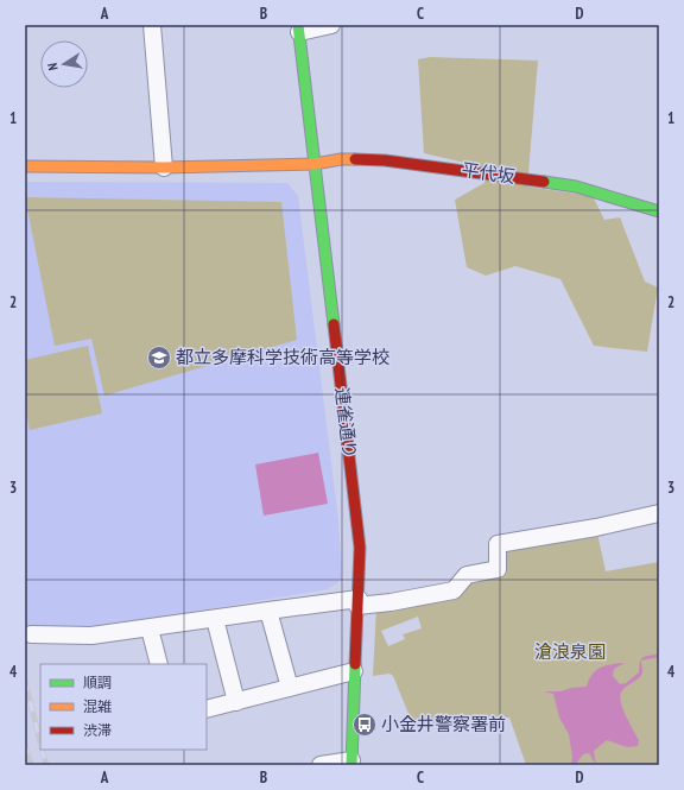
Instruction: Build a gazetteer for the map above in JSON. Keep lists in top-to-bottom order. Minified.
{"streets":{"main road":["平代坂","連雀通り"]},"crossings":[["平代坂","連雀通り"]],"parks":["滄浪泉園"],"places":{"school or university":["都立多摩科学技術高等学校"],"bus stop":["小金井警察署前"]},"legend":["順調","混雑","渋滞"],"north":"left","grid":{"columns":["A","B","C","D"],"rows":["1","2","3","4"]}}
